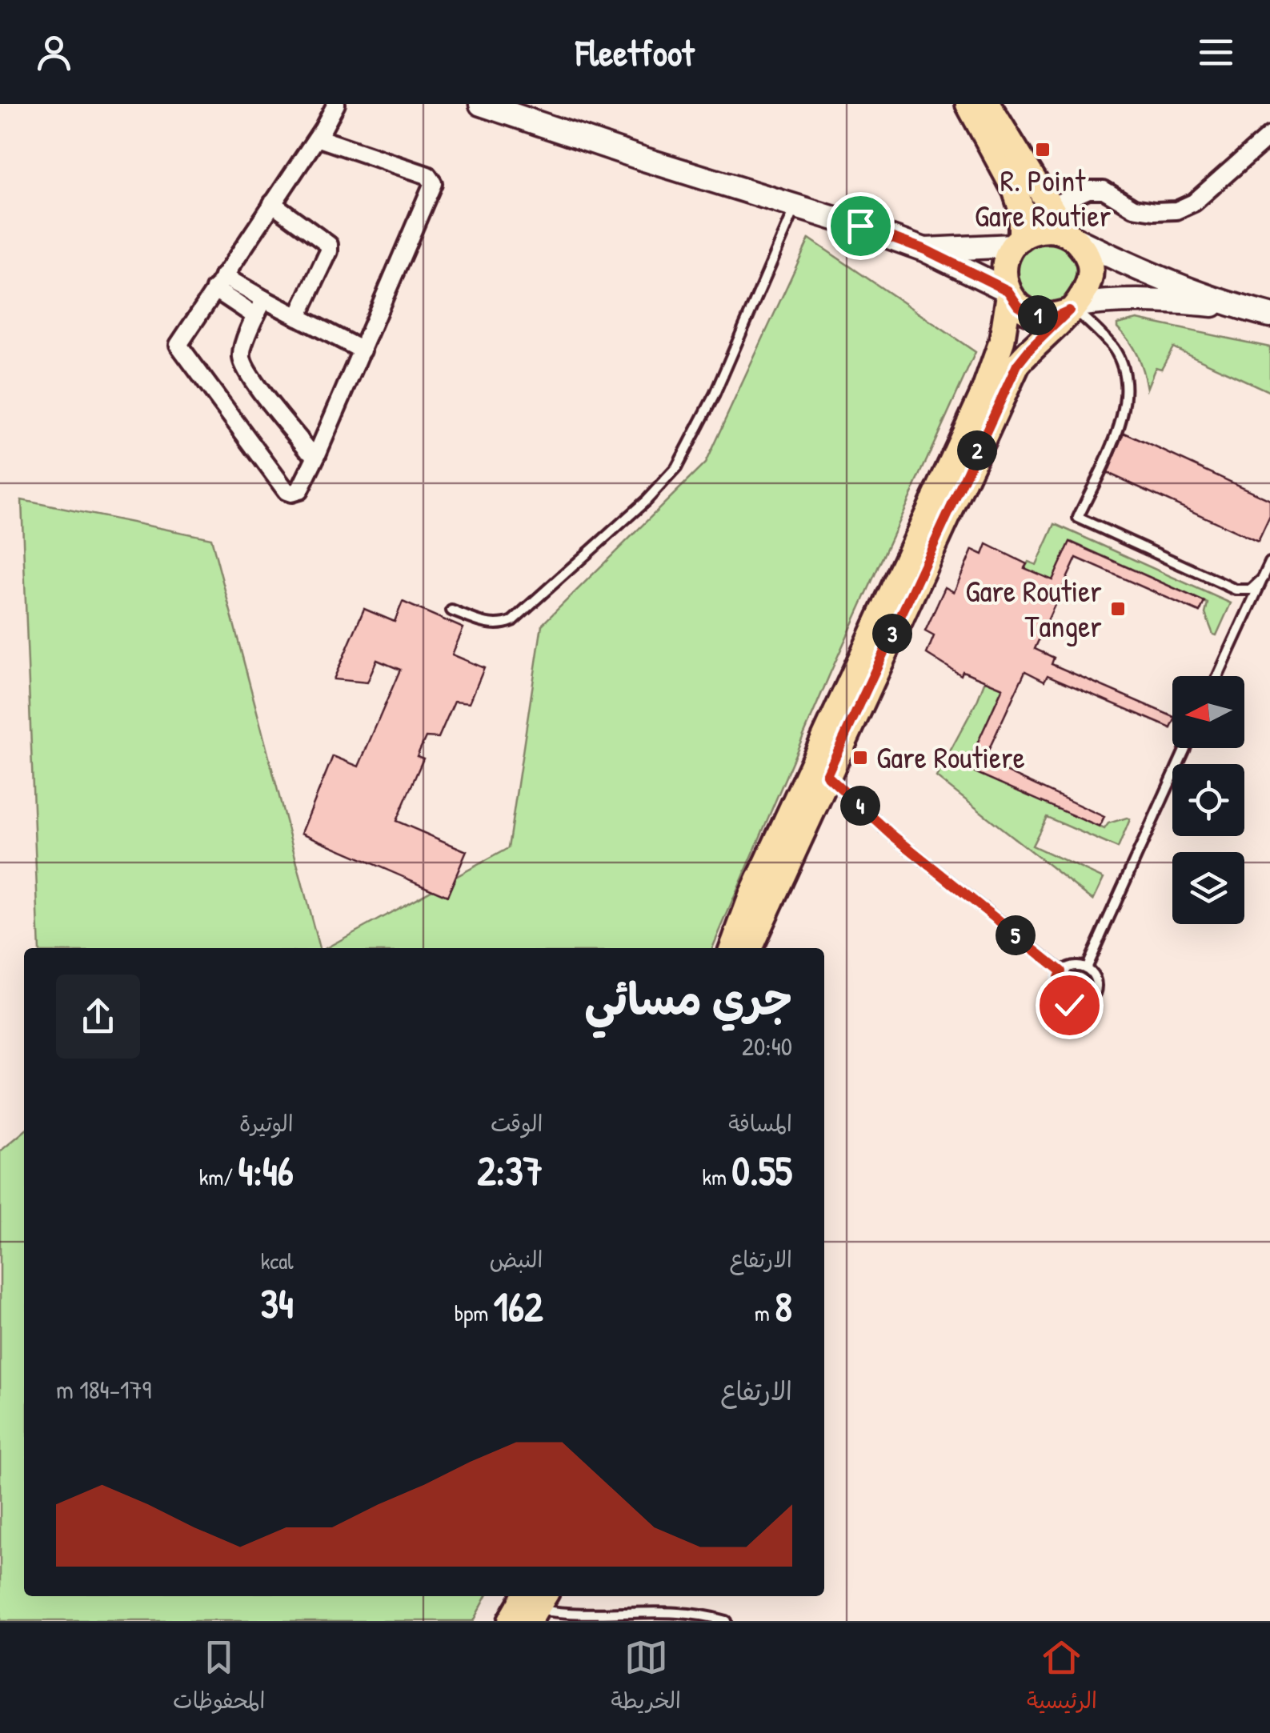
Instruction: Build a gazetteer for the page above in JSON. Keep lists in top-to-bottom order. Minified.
{"places":{"transit":["R. Point Gare Routier","Gare Routier Tanger","Gare Routiere"]},"north":"left","page":{"header":"Fleetfoot","pins":["1","2","3","4","5"],"heading":["جري مسائي","20:40"],"stats":[["المسافة","0.55 km"],["الوقت","2:37"],["الوتيرة","4:46 /km"],["الارتفاع","8 m"],["النبض","162 bpm"],["kcal","34"]],"chart":["الارتفاع","179–184 m"],"tabs":["الرئيسية","الخريطة","المحفوظات"]}}
